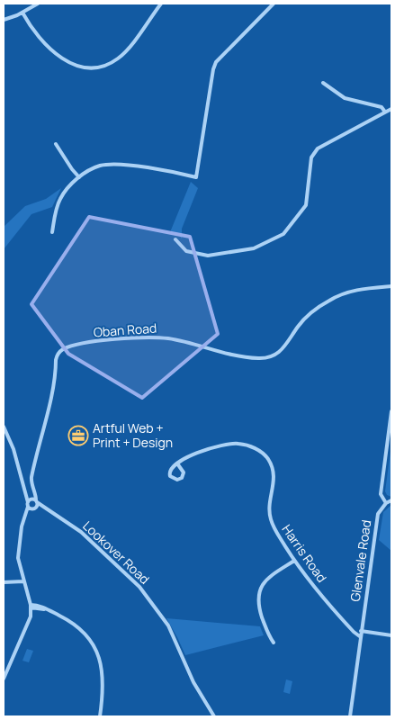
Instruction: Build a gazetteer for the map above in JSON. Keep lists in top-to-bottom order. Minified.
{"streets":{"street":["Oban Road","Lookover Road","Harris Road","Glenvale Road"]},"crossings":[["Oban Road","Lookover Road"],["Harris Road","Glenvale Road"]],"places":{"office":["Artful Web + Print + Design"]}}
